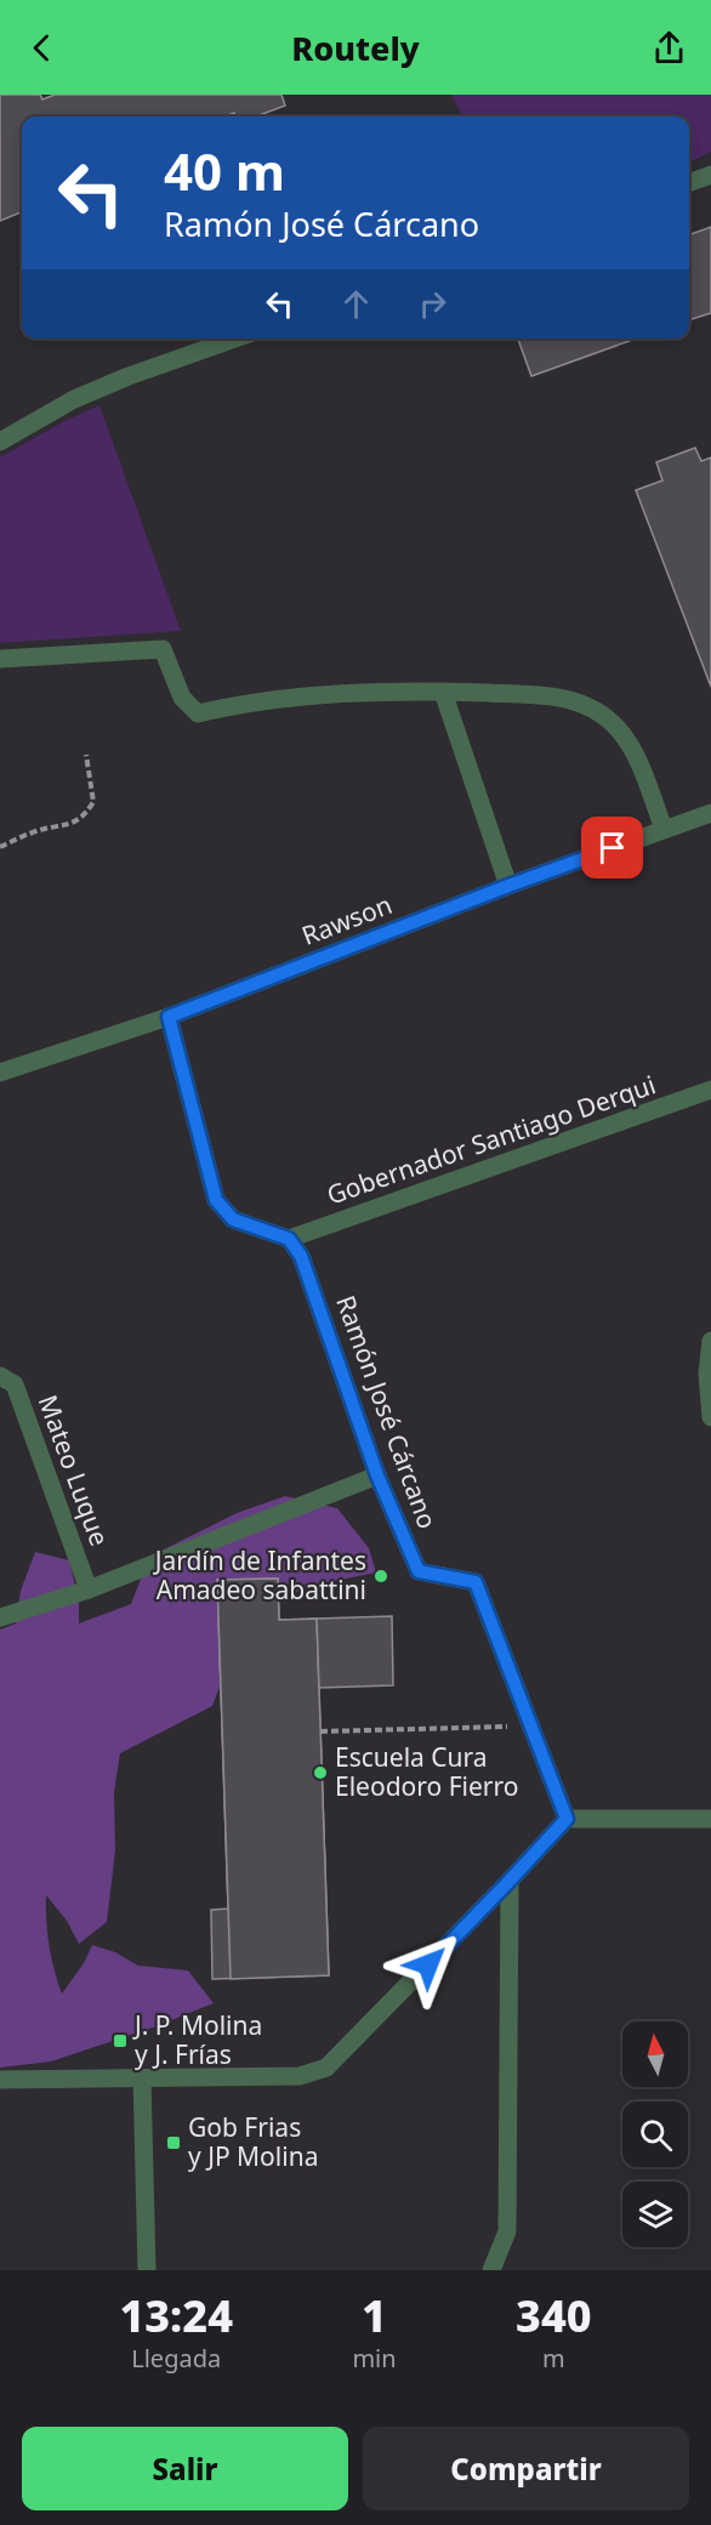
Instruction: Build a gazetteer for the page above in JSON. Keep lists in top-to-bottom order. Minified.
{"streets":{"street":["Rawson","Gobernador Santiago Derqui","Ramón José Cárcano","Mateo Luque"]},"crossings":[["Gobernador Santiago Derqui","Ramón José Cárcano"]],"places":{"other":["Jardín de Infantes Amadeo sabattini","Escuela Cura Eleodoro Fierro"],"transit":["J. P. Molina y J. Frías","Gob Frias y JP Molina"]},"north":"top","page":{"header":"Routely","turn":["40 m","Ramón José Cárcano"],"eta":["13:24","Llegada","1","min","340","m"],"buttons":["Salir","Compartir"]}}
